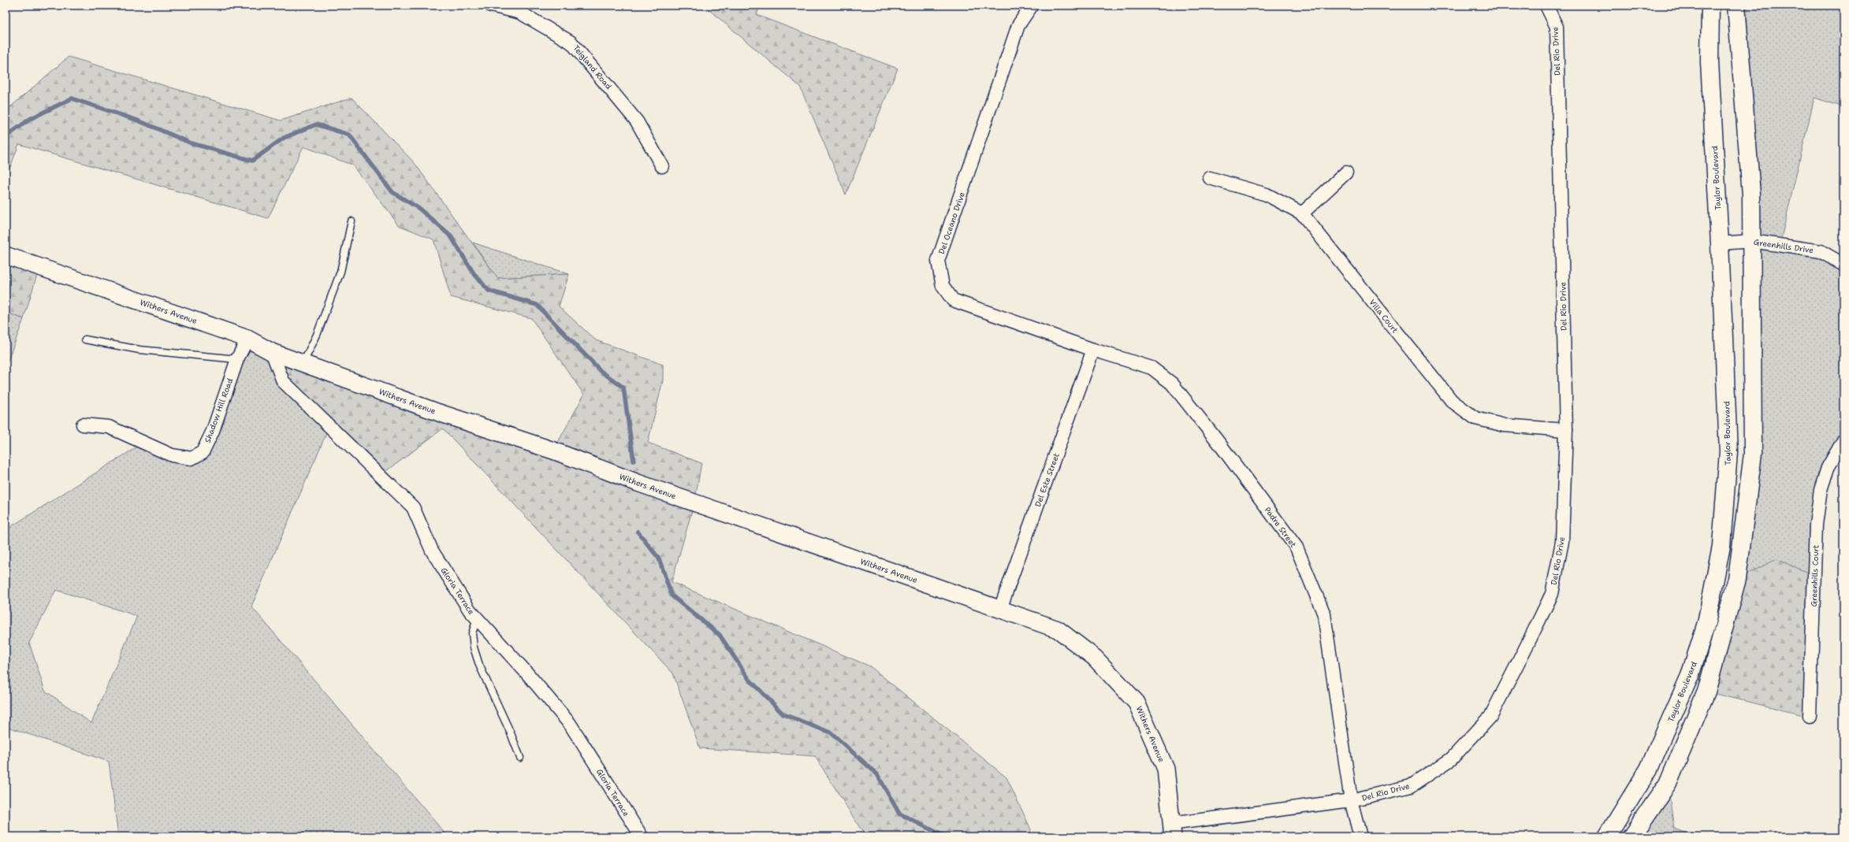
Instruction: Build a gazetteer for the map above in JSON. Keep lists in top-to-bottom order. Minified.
{"streets":{"main road":["Taylor Boulevard"],"street":["Del Rio Drive","Teigland Road","Del Oceano Drive","Greenhills Drive","Withers Avenue","Villa Court","Shadow Hill Road","Del Este Street","Padre Street","Greenhills Court","Gloria Terrace"]},"crossings":[["Del Rio Drive","Withers Avenue"],["Del Rio Drive","Villa Court"],["Del Rio Drive","Padre Street"],["Taylor Boulevard","Greenhills Drive"],["Del Oceano Drive","Del Este Street"],["Del Oceano Drive","Padre Street"],["Withers Avenue","Shadow Hill Road"],["Withers Avenue","Del Este Street"],["Withers Avenue","Gloria Terrace"],["Del Este Street","Padre Street"]]}
